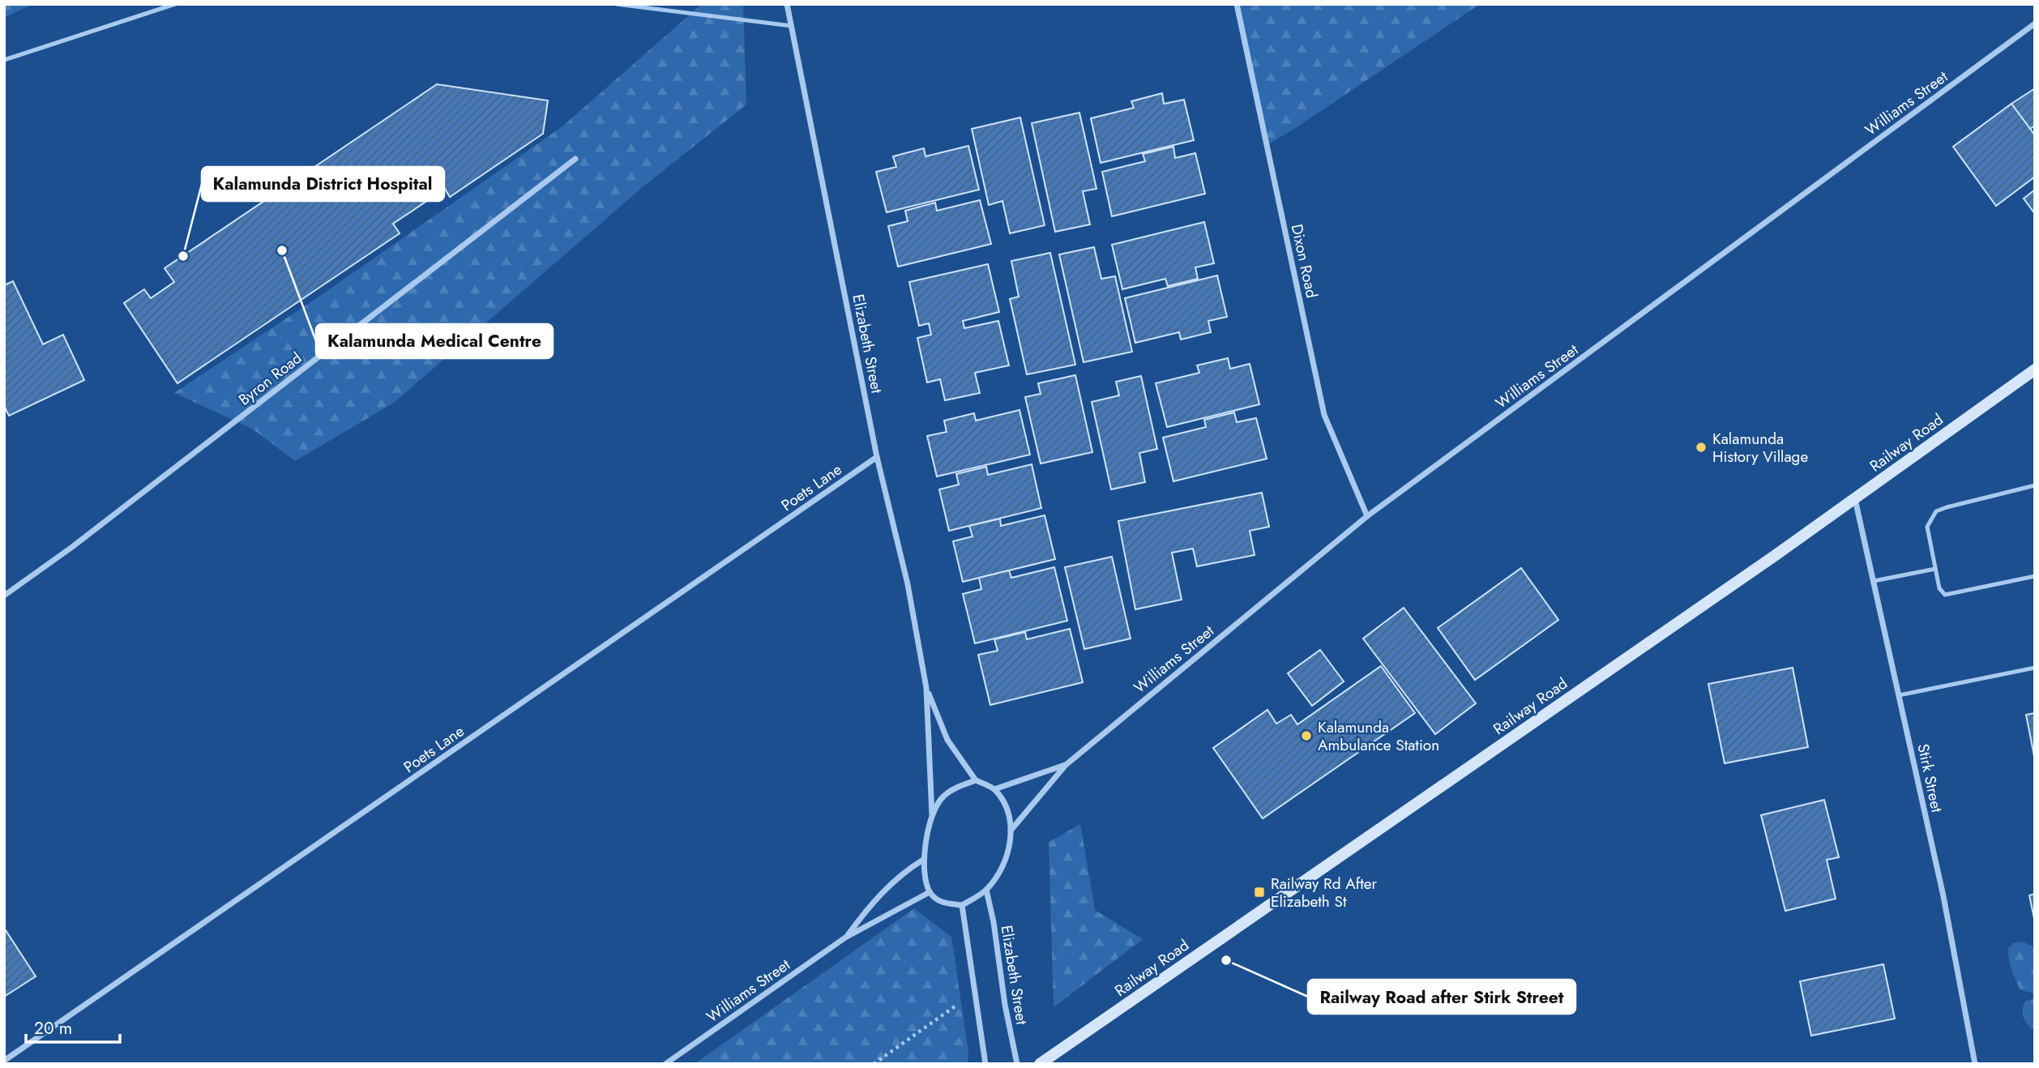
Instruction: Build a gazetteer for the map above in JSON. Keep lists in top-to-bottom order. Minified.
{"streets":{"street":["Williams Street","Dixon Road","Elizabeth Street","Byron Road","Railway Road","Poets Lane","Stirk Street"]},"crossings":[["Williams Street","Dixon Road"],["Williams Street","Elizabeth Street"],["Elizabeth Street","Poets Lane"],["Railway Road","Stirk Street"]],"places":{"other":["Kalamunda Medical Centre","Kalamunda District Hospital","Kalamunda History Village","Kalamunda Ambulance Station","Railway Road after Stirk Street"],"transit":["Railway Rd After Elizabeth St"]},"scale_bar":"20 m"}
